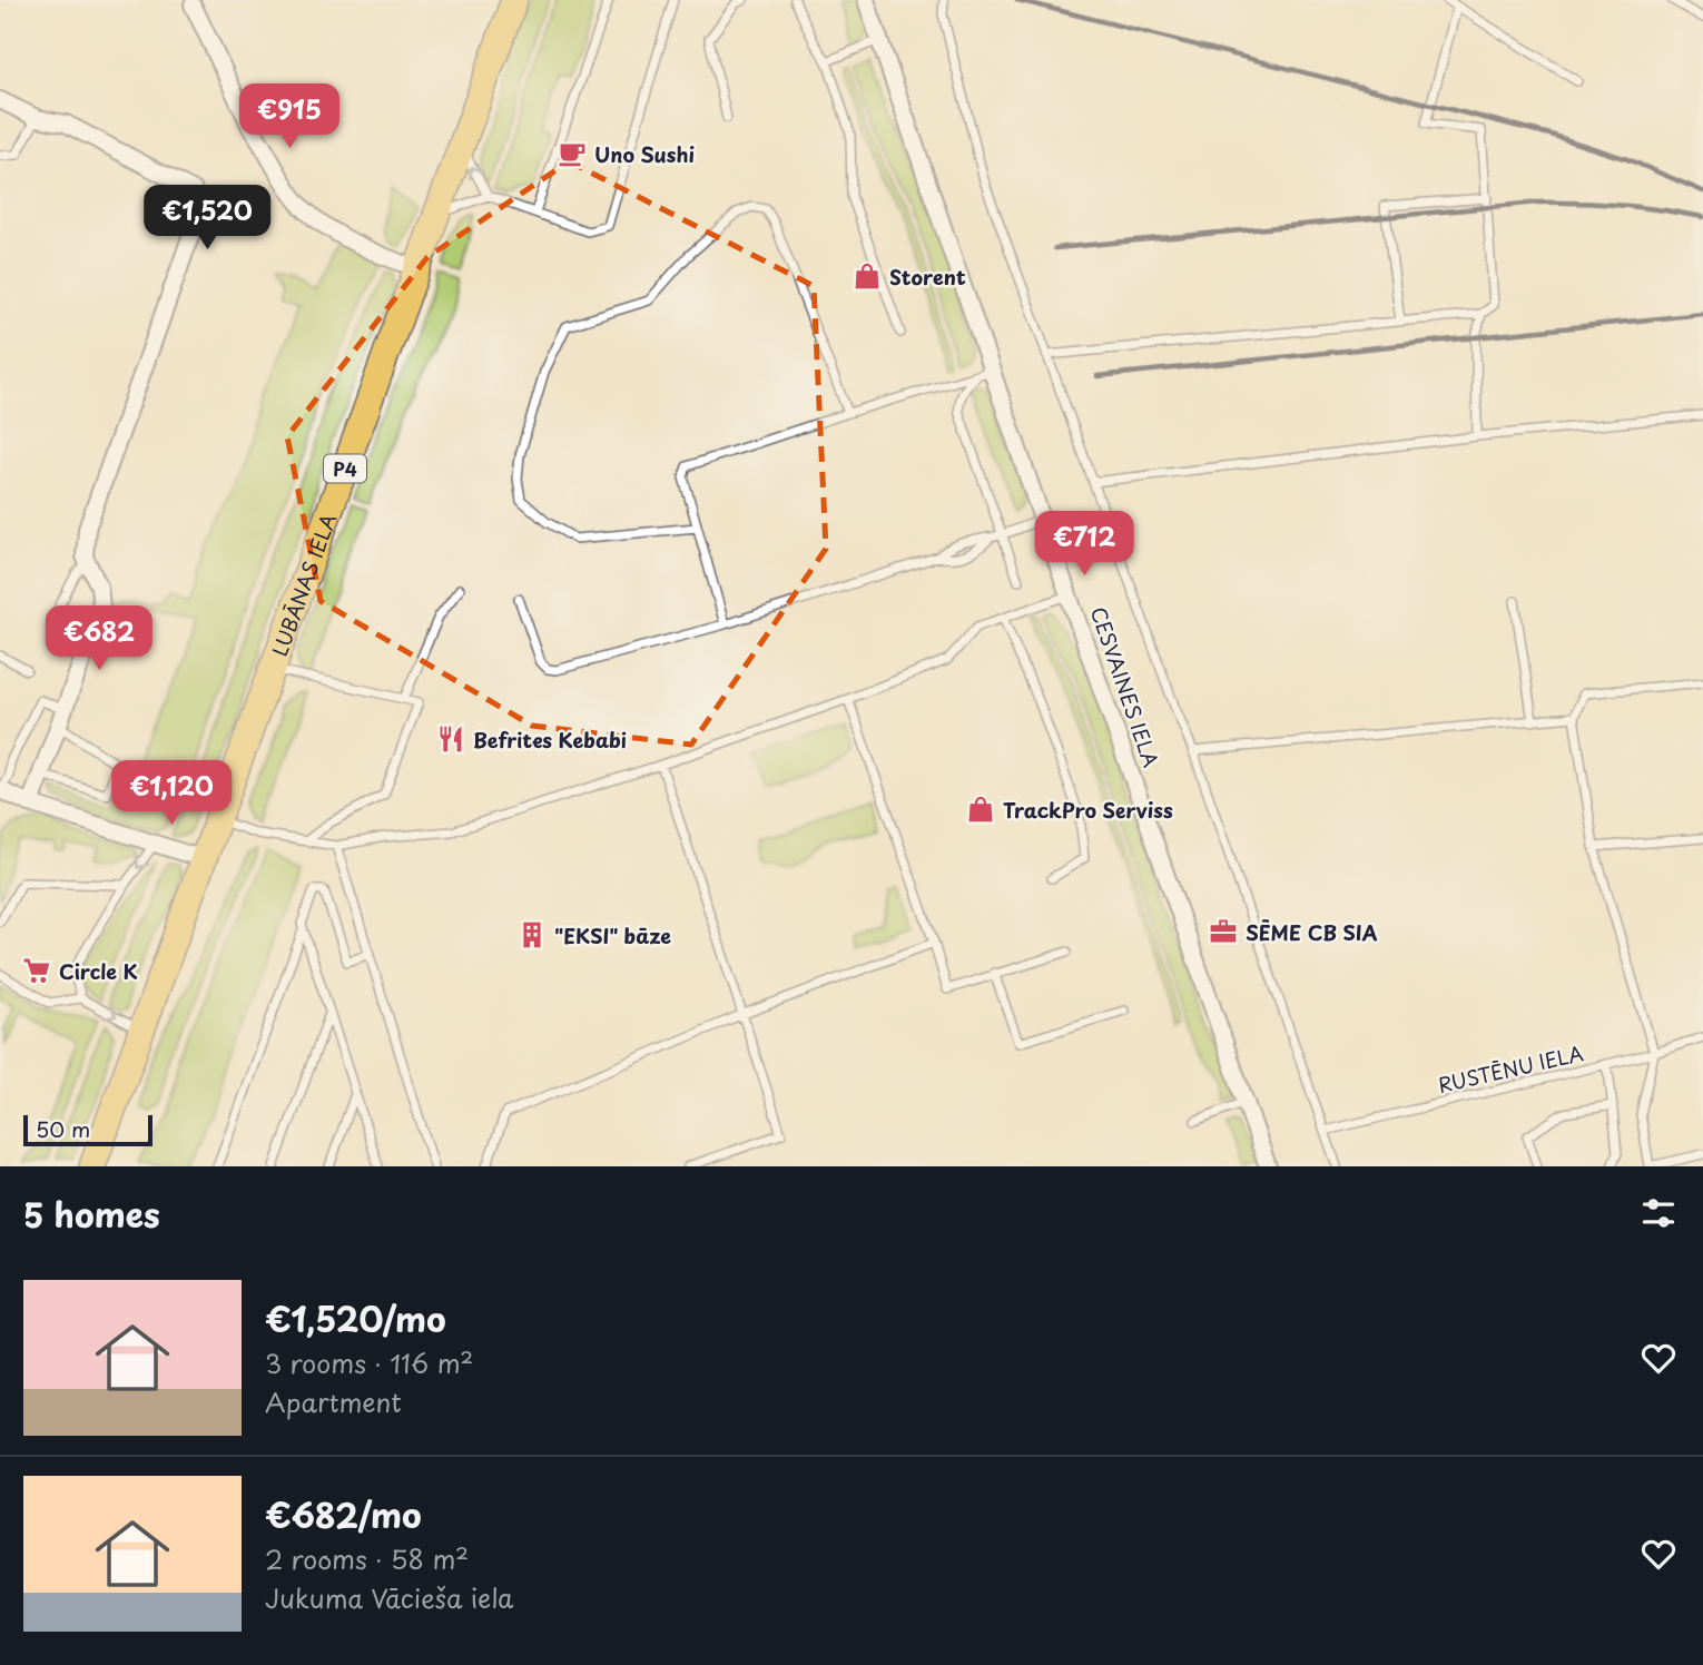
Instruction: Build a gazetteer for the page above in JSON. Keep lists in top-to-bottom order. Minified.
{"streets":{"main road":["P4","LUBĀNAS IELA"],"street":["CESVAINES IELA"],"lane":["RUSTĒNU IELA"]},"places":{"cafe":["Uno Sushi"],"shop":["Storent","TrackPro Serviss"],"restaurant":["Befrites Kebabi"],"office":["SĒME CB SIA"],"building":["\"EKSI\" bāze"],"supermarket":["Circle K"]},"scale_bar":"50 m","page":{"price":["€915","€1,520","€712","€682","€1,120"],"scale":"50 m","heading":"5 homes","list":[{"name":"€1,520/mo","note":"3 rooms · 116 m² · Apartment"},{"name":"€682/mo","note":"2 rooms · 58 m² · Jukuma Vācieša iela"}]}}
